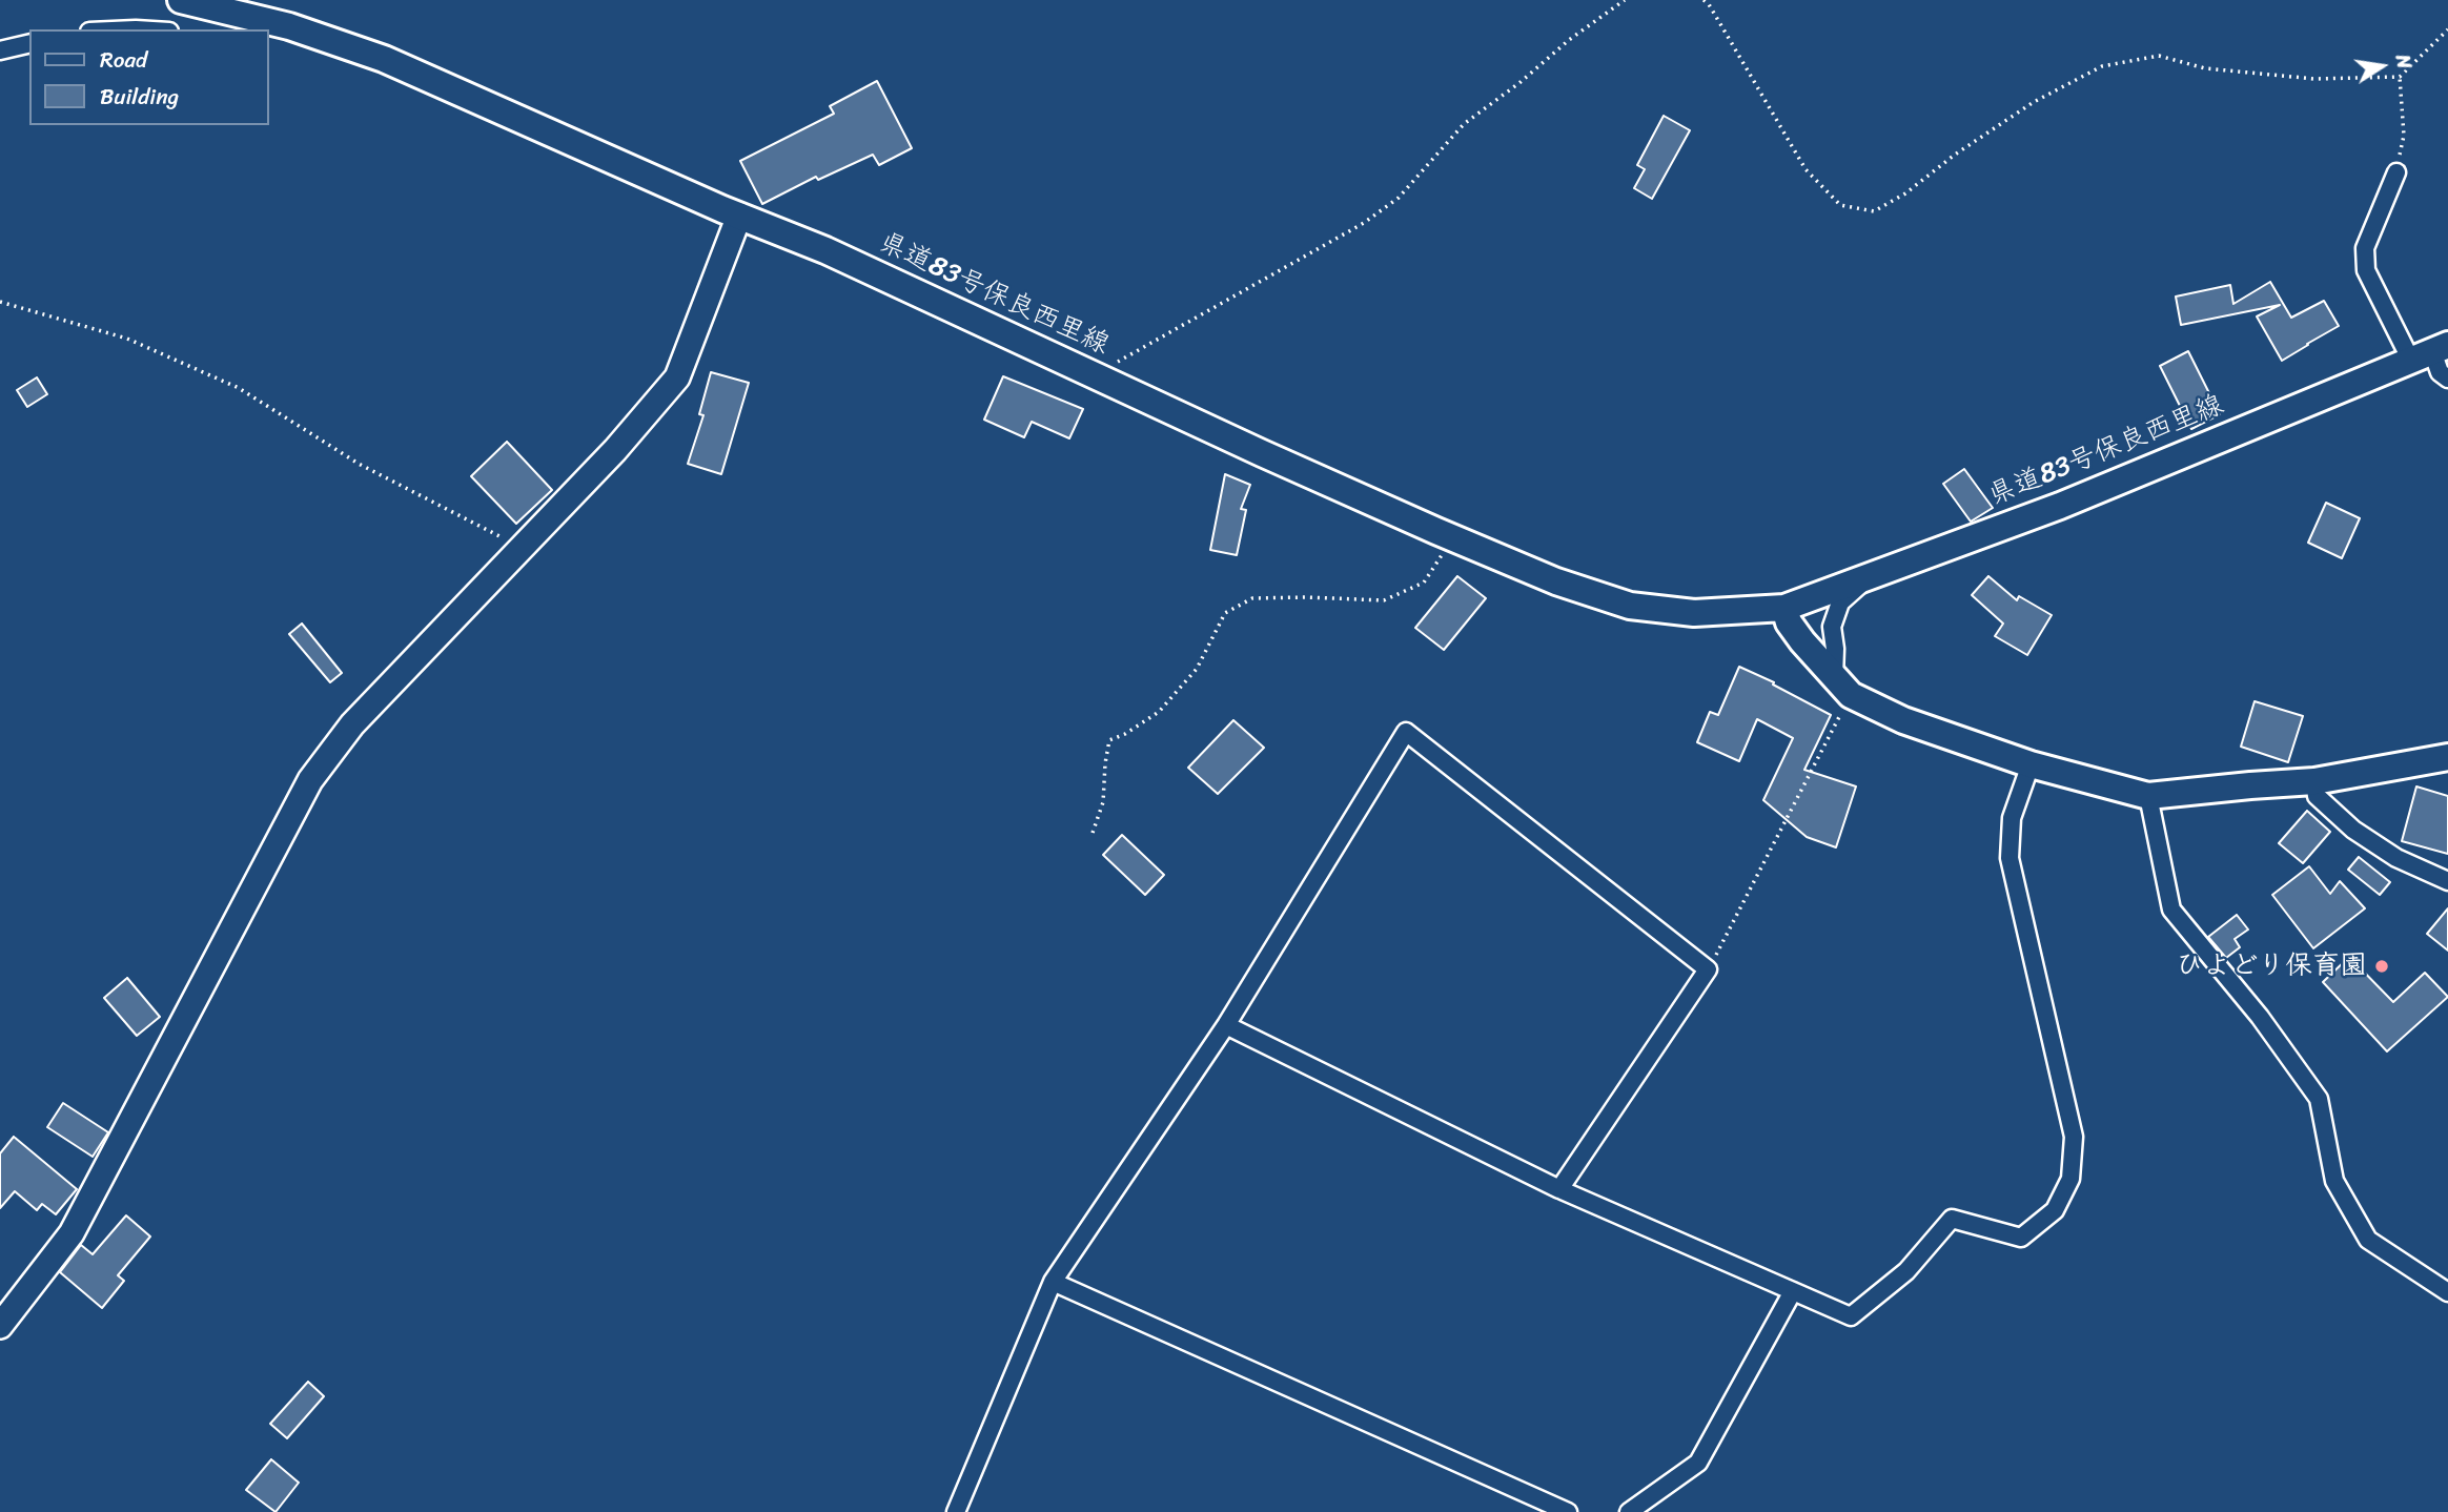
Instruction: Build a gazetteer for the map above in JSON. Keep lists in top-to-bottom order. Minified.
{"streets":{"main road":["県道83号保良西里線"]},"places":["ひよどり保育園"],"legend":["Road","Building"],"north":"right"}
